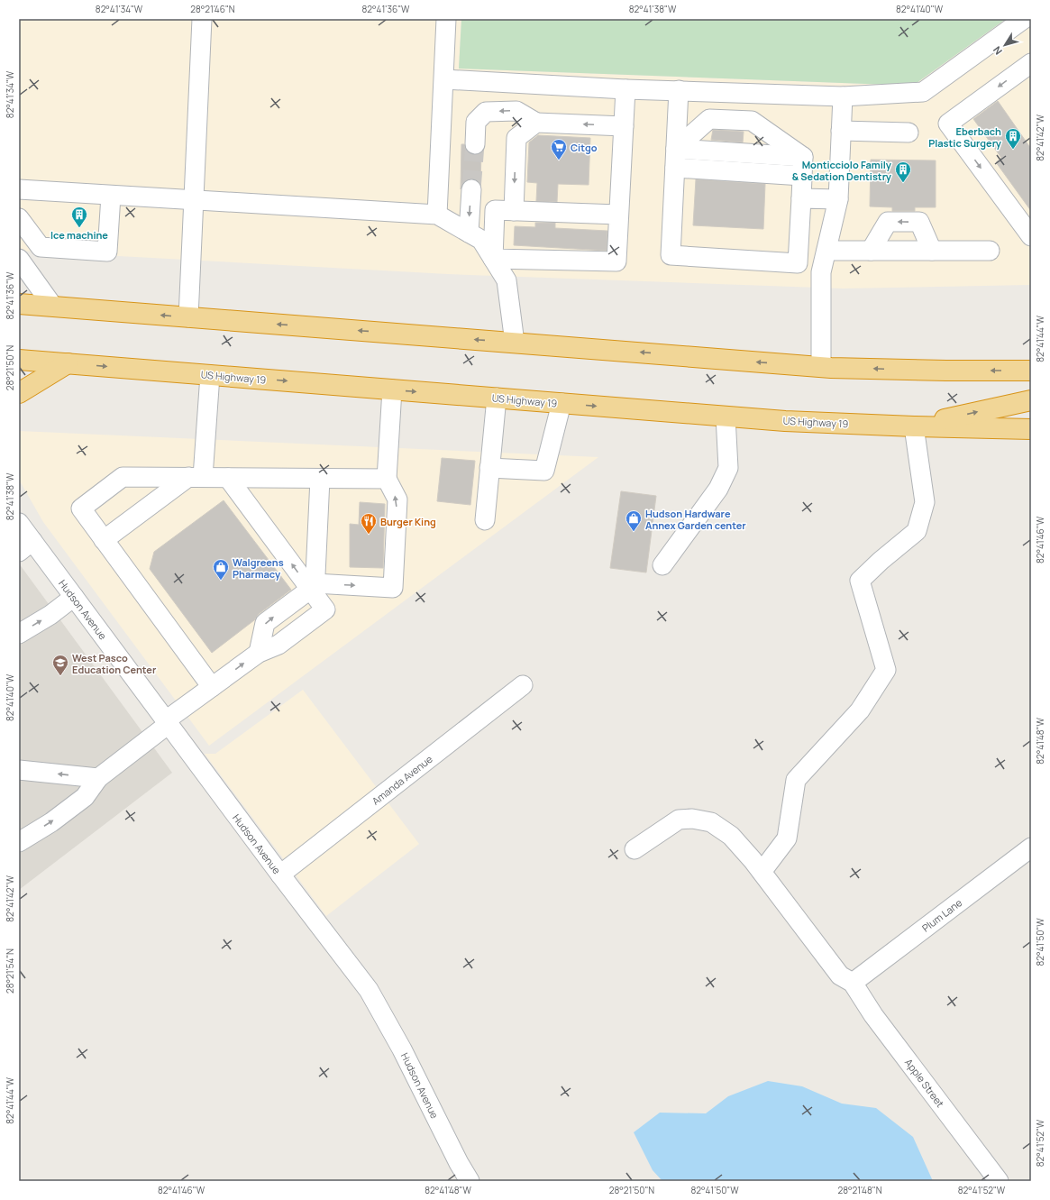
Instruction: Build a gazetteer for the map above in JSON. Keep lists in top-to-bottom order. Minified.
{"streets":{"highway":["US Highway 19"],"street":["Hudson Avenue","Amanda Avenue","Plum Lane","Apple Street"]},"crossings":[["Hudson Avenue","Amanda Avenue"],["Plum Lane","Apple Street"]],"places":{"building":["Eberbach Plastic Surgery","Monticciolo Family & Sedation Dentistry","Ice machine"],"supermarket":["Citgo"],"shop":["Hudson Hardware Annex Garden center","Walgreens Pharmacy"],"restaurant":["Burger King"],"school or university":["West Pasco Education Center"]},"north":"bottom left","coordinates":["82°41'34\"W","28°21'46\"N","82°41'36\"W","82°41'38\"W","82°41'40\"W","82°41'42\"W","82°41'44\"W","28°21'50\"N","82°41'46\"W","82°41'48\"W","82°41'50\"W","28°21'54\"N","82°41'52\"W","28°21'48\"N"]}
